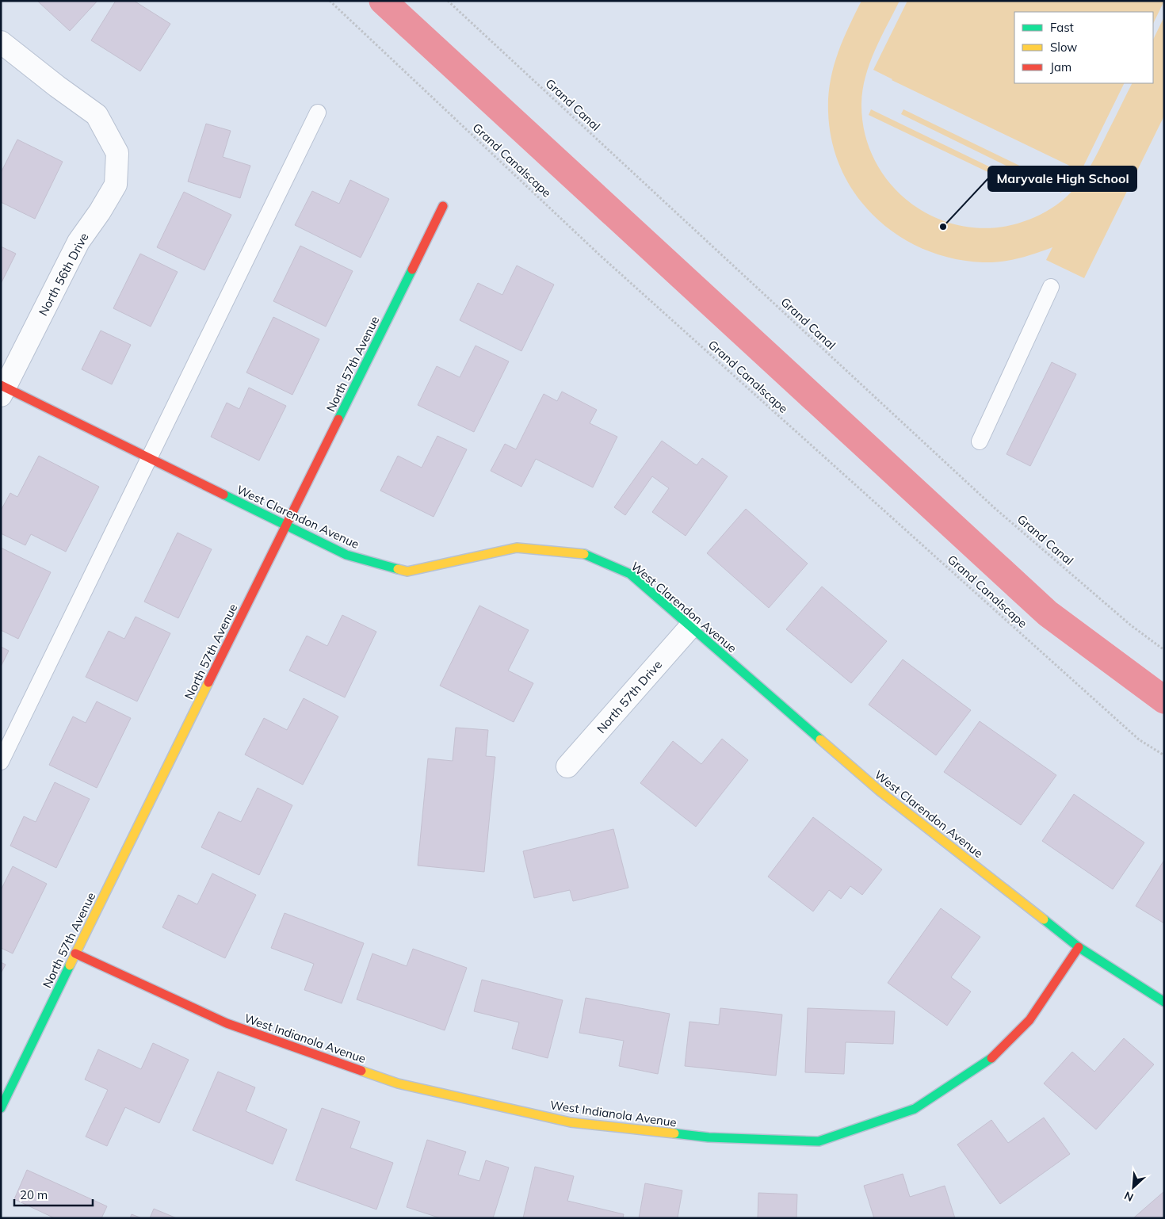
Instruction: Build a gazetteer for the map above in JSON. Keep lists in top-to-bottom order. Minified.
{"streets":{"street":["North 56th Drive","North 57th Avenue","West Clarendon Avenue","North 57th Drive","West Indianola Avenue"],"path":["Grand Canal","Grand Canalscape"]},"crossings":[["North 56th Drive","West Clarendon Avenue"],["North 57th Avenue","West Clarendon Avenue"],["North 57th Avenue","West Indianola Avenue"],["West Clarendon Avenue","North 57th Drive"],["West Clarendon Avenue","West Indianola Avenue"]],"places":["Maryvale High School"],"legend":["Fast","Slow","Jam"],"scale_bar":"20 m","north":"bottom left"}
